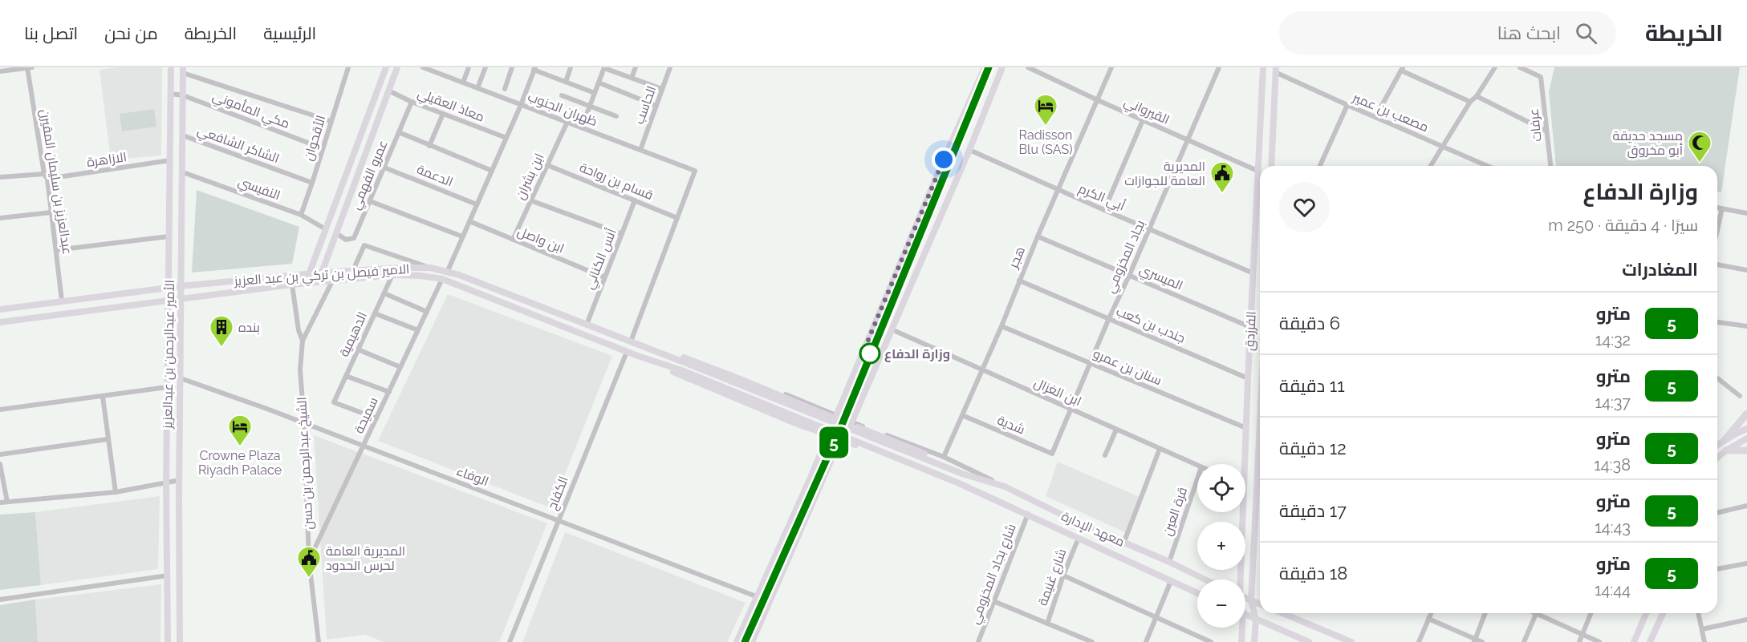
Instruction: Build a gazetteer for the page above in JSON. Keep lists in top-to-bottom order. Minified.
{"streets":{"main road":["الامير فيصل بن تركي بن عبد العزيز","الفرزدق","الأمير عبدالرحمن بن عبدالعزيز","معهد الإدارة"],"street":["معاذ العقيلي","الحاسب","ظهران الجنوب","مكي المأموني","القيرواني","مصعب بن عمير","عرفات","الأقحوان","الشاكر الشافعي","الازاهرة","عمرو الفهمي","الدعمة","ابن بشران","قسام بن رواحة","عبدالعزيز بن سليمان المقيرن","النفيسي","أبي الكرم","ابن واصل","بجاد المخزومي","هجر","أنس الكناني","الميسري","جندب بن كعب","الدهيمية","سنان بن عمرو","ابن الغزال","سميحة","شدية","الشيخ عبدالرحمن بن حسن","الوفاء","الكفاح","قرة العين","شارع بجاد المخزومي","شارع غنيمة"]},"crossings":[["معاذ العقيلي","عمرو الفهمي"],["الحاسب","ظهران الجنوب"],["ظهران الجنوب","ابن بشران"],["ظهران الجنوب","قسام بن رواحة"],["مكي المأموني","الأقحوان"],["مكي المأموني","الأمير عبدالرحمن بن عبدالعزيز"],["القيرواني","بجاد المخزومي"],["القيرواني","هجر"],["القيرواني","الفرزدق"],["الأقحوان","الشاكر الشافعي"],["الأقحوان","النفيسي"],["الشاكر الشافعي","الأمير عبدالرحمن بن عبدالعزيز"],["الازاهرة","عبدالعزيز بن سليمان المقيرن"],["الازاهرة","الأمير عبدالرحمن بن عبدالعزيز"],["عمرو الفهمي","الدعمة"],["ابن بشران","قسام بن رواحة"],["ابن بشران","ابن واصل"],["قسام بن رواحة","أنس الكناني"],["عبدالعزيز بن سليمان المقيرن","الامير فيصل بن تركي بن عبد العزيز"],["النفيسي","الأمير عبدالرحمن بن عبدالعزيز"],["أبي الكرم","بجاد المخزومي"],["أبي الكرم","هجر"],["أبي الكرم","الفرزدق"],["ابن واصل","أنس الكناني"],["بجاد المخزومي","الميسري"],["بجاد المخزومي","جندب بن كعب"],["بجاد المخزومي","سنان بن عمرو"],["بجاد المخزومي","ابن الغزال"],["بجاد المخزومي","شدية"],["هجر","الميسري"],["هجر","جندب بن كعب"],["هجر","سنان بن عمرو"],["هجر","ابن الغزال"],["هجر","شدية"],["أنس الكناني","الامير فيصل بن تركي بن عبد العزيز"],["الامير فيصل بن تركي بن عبد العزيز","الدهيمية"],["الامير فيصل بن تركي بن عبد العزيز","الأمير عبدالرحمن بن عبدالعزيز"],["الامير فيصل بن تركي بن عبد العزيز","سميحة"],["الامير فيصل بن تركي بن عبد العزيز","الشيخ عبدالرحمن بن حسن"],["الامير فيصل بن تركي بن عبد العزيز","الكفاح"],["الامير فيصل بن تركي بن عبد العزيز","معهد الإدارة"],["الميسري","الفرزدق"],["جندب بن كعب","الفرزدق"],["الفرزدق","سنان بن عمرو"],["الدهيمية","سميحة"],["الأمير عبدالرحمن بن عبدالعزيز","الوفاء"],["سميحة","الشيخ عبدالرحمن بن حسن"],["سميحة","الوفاء"],["الشيخ عبدالرحمن بن حسن","الوفاء"],["الوفاء","الكفاح"],["قرة العين","معهد الإدارة"],["معهد الإدارة","شارع بجاد المخزومي"],["معهد الإدارة","شارع غنيمة"]],"places":{"hotel":["Radisson Blu (SAS)","Crowne Plaza Riyadh Palace"],"mosque":["مسجد حديقة أبو مخروق"],"public building":["المديرية العامة للجوازات","المديرية العامة لحرس الحدود"],"building":["بنده"],"other":["وزارة الدفاع"]},"lines":["metro line 5"],"page":{"header":"الخريطة","search":"ابحث هنا","nav":["الرئيسية","الخريطة","من نحن","اتصل بنا"],"on_map":"5","heading":[["وزارة الدفاع","سيرًا · 4 دقيقة · 250 m"],"المغادرات"],"list":[{"mark":"5","name":"مترو","note":"14:32","value":"6 دقيقة"},{"mark":"5","name":"مترو","note":"14:37","value":"11 دقيقة"},{"mark":"5","name":"مترو","note":"14:38","value":"12 دقيقة"},{"mark":"5","name":"مترو","note":"14:43","value":"17 دقيقة"},{"mark":"5","name":"مترو","note":"14:44","value":"18 دقيقة"}],"map_buttons":["+","−"]}}
